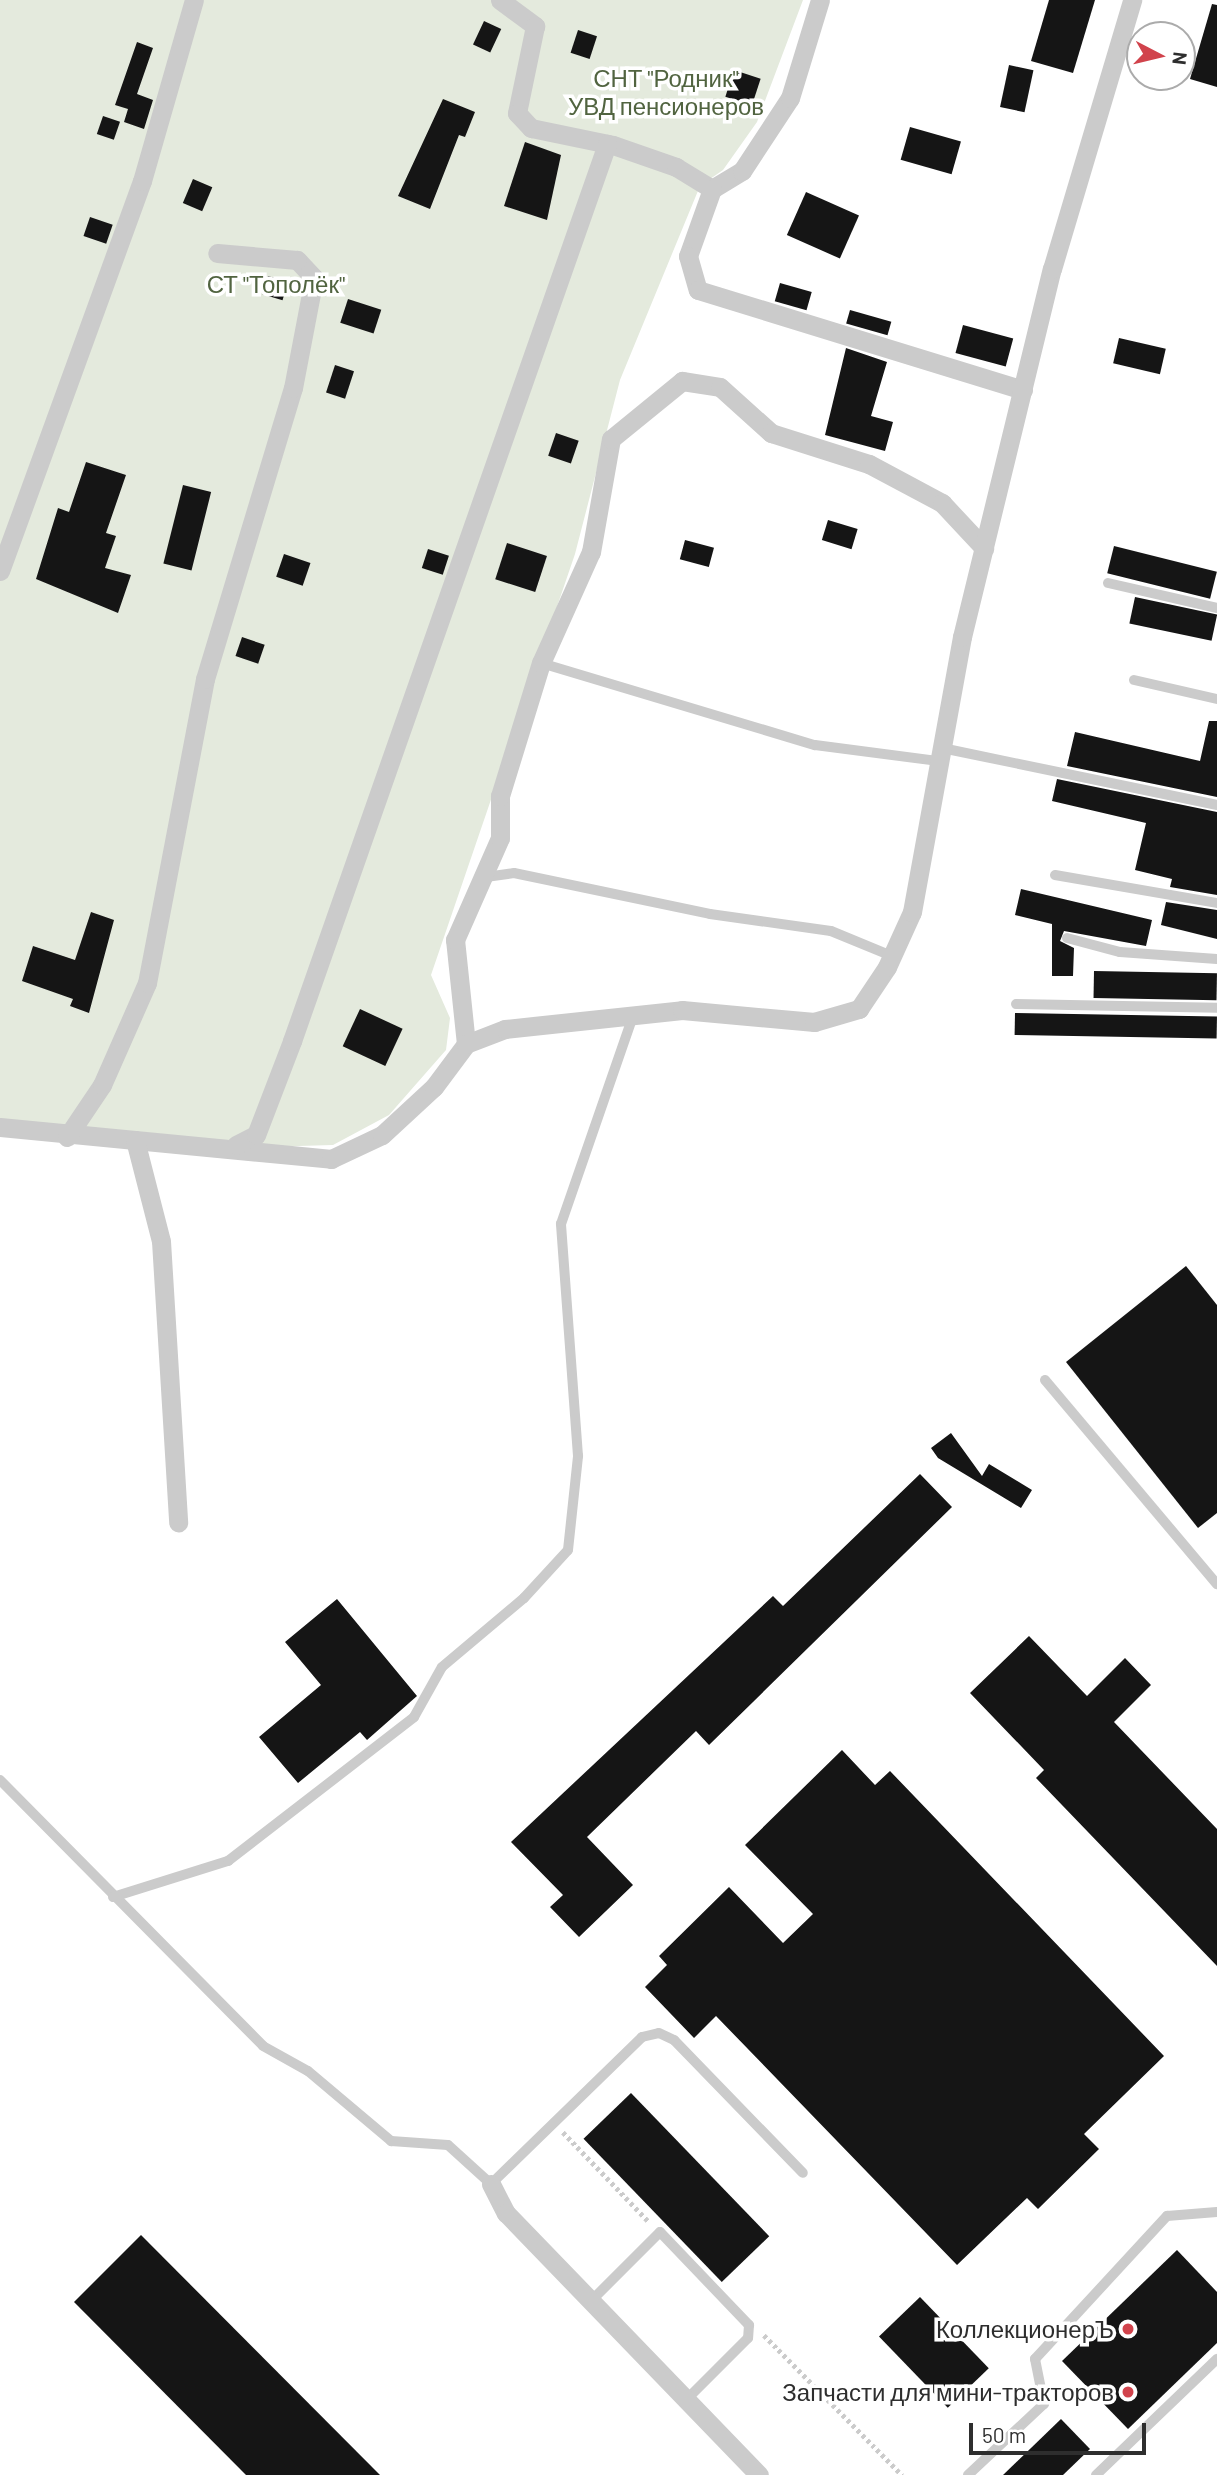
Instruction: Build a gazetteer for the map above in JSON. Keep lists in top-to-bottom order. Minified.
{"parks":["СНТ \"Родник\" УВД пенсионеров","СТ \"Тополёк\""],"places":["КоллекционерЪ","Запчасти для мини-тракторов"],"scale_bar":"50 m","north":"right"}
